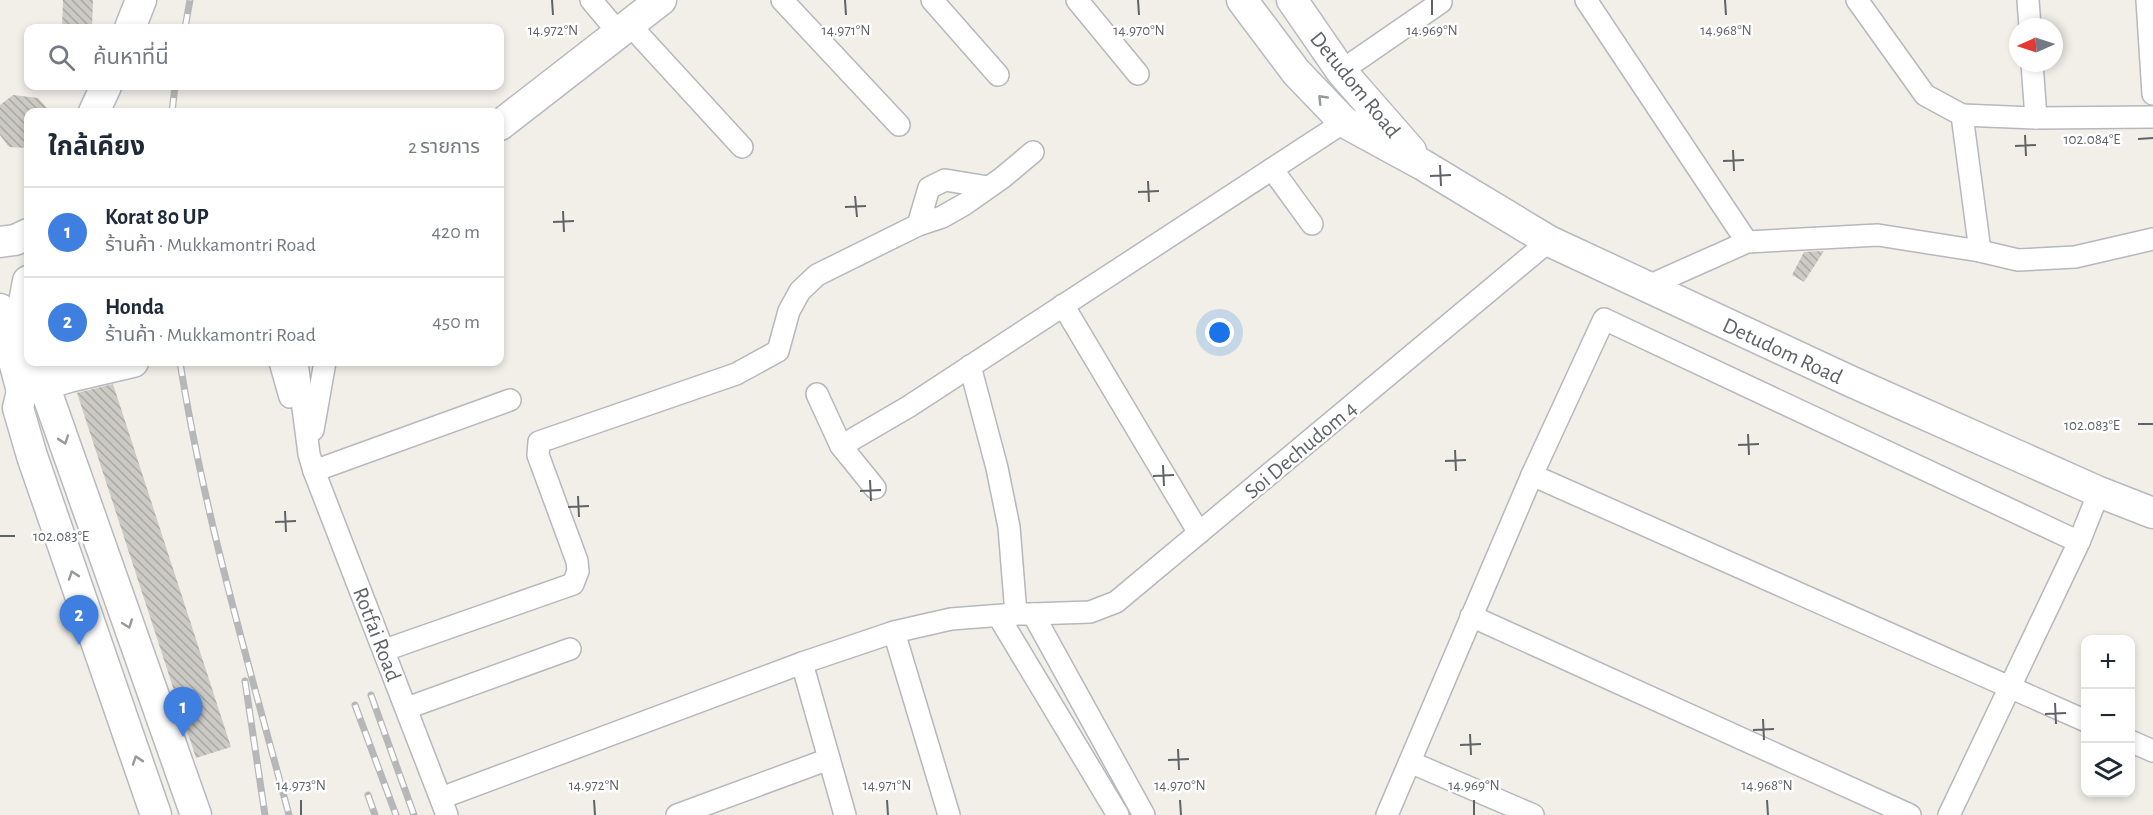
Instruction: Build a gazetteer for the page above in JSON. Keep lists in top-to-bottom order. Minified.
{"streets":{"main road":["Detudom Road"],"street":["Soi Dechudom 4","Rotfai Road"]},"crossings":[["Detudom Road","Soi Dechudom 4"],["Soi Dechudom 4","Rotfai Road"]],"north":"left","page":{"search":"ค้นหาที่นี่","heading":["ใกล้เคียง","2 รายการ"],"list":[{"mark":"1","name":"Korat 80 UP","note":"ร้านค้า · Mukkamontri Road","value":"420 m"},{"mark":"2","name":"Honda","note":"ร้านค้า · Mukkamontri Road","value":"450 m"}],"pins":["2","1"],"map_buttons":["+","−"]},"coordinates":["14.972°N","14.971°N","14.970°N","14.969°N","14.968°N","102.084°E","102.083°E","14.973°N"]}
